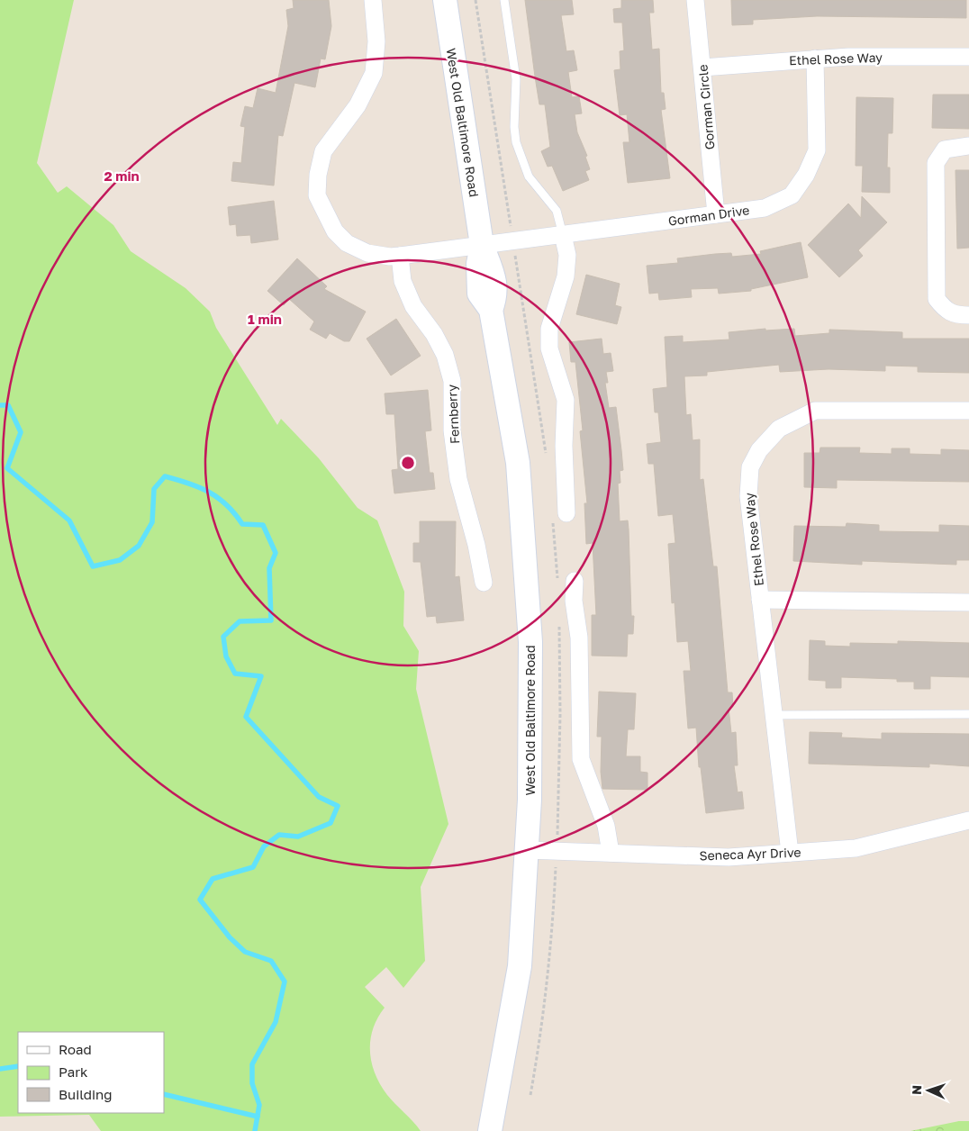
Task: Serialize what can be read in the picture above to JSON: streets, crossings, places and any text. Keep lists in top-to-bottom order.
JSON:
{
  "streets": {
    "street": [
      "Ethel Rose Way",
      "Gorman Circle",
      "West Old Baltimore Road",
      "Gorman Drive",
      "Fernberry",
      "Seneca Ayr Drive"
    ]
  },
  "crossings": [
    ["Ethel Rose Way", "Gorman Circle"],
    ["Ethel Rose Way", "Gorman Drive"],
    ["Ethel Rose Way", "Seneca Ayr Drive"],
    ["Gorman Circle", "Gorman Drive"],
    ["West Old Baltimore Road", "Gorman Drive"],
    ["West Old Baltimore Road", "Seneca Ayr Drive"],
    ["Gorman Drive", "Fernberry"]
  ],
  "legend": ["Road", "Park", "Building"],
  "north": "left",
  "rings": ["2 min", "1 min"]
}
